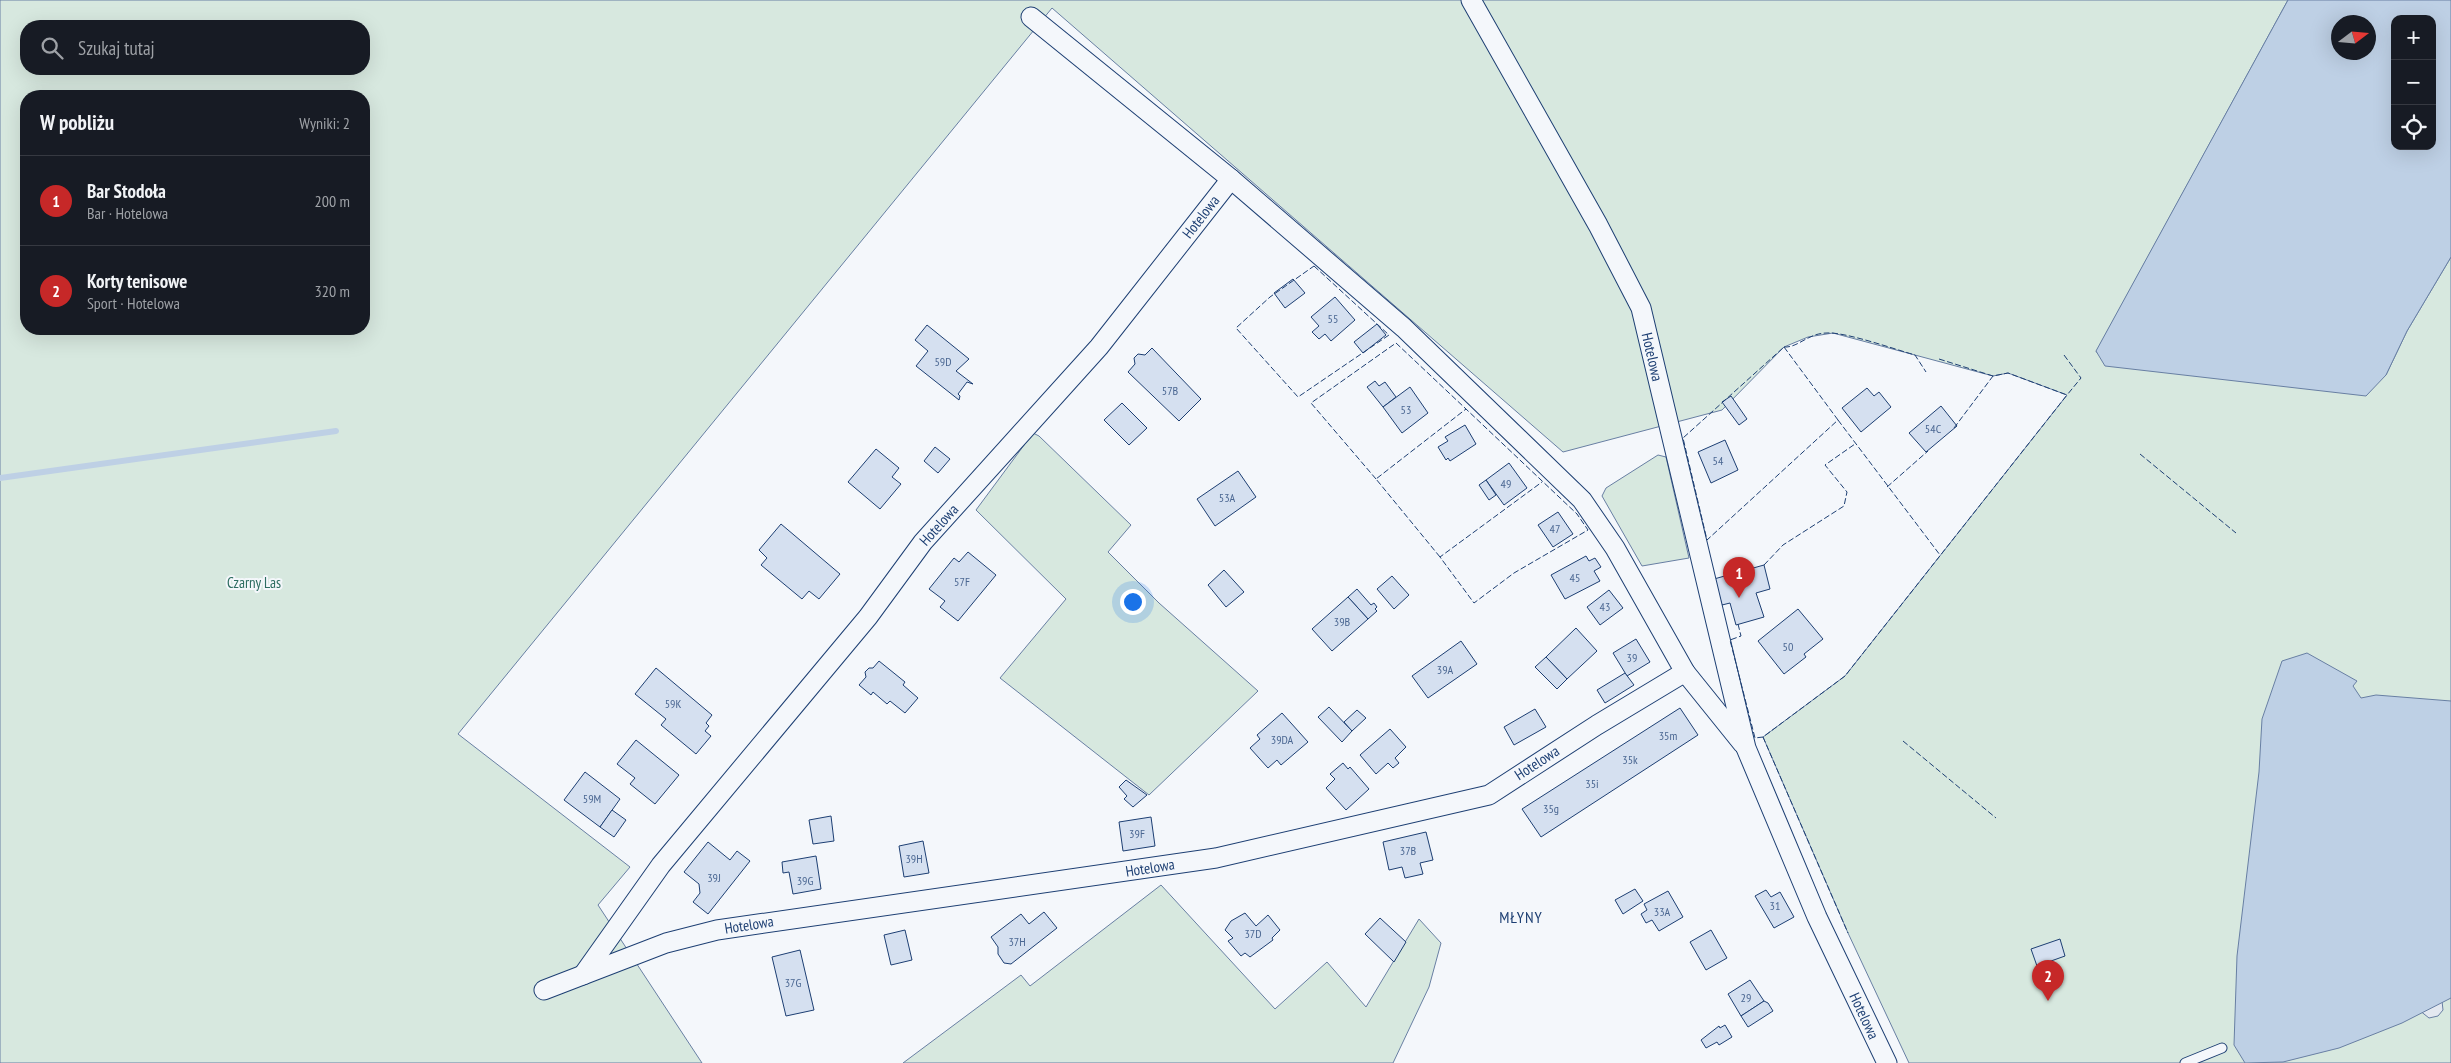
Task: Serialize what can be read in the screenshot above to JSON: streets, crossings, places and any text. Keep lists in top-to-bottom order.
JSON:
{
  "streets": {
    "street": ["Hotelowa"]
  },
  "districts": ["MŁYNY"],
  "parks": ["Czarny Las"],
  "house_numbers": [
    "55",
    "59D",
    "57B",
    "53",
    "54C",
    "54",
    "49",
    "53A",
    "47",
    "45",
    "57F",
    "43",
    "39B",
    "50",
    "39",
    "39A",
    "59K",
    "35m",
    "39DA",
    "35k",
    "35i",
    "59M",
    "35g",
    "39F",
    "37B",
    "39H",
    "39J",
    "39G",
    "31",
    "33A",
    "37D",
    "37H",
    "37G",
    "29"
  ],
  "north": "right",
  "page": {
    "map_buttons": ["+", "−"],
    "search": "Szukaj tutaj",
    "heading": ["W pobliżu", "Wyniki: 2"],
    "list": [
      {
        "mark": "1",
        "name": "Bar Stodoła",
        "note": "Bar · Hotelowa",
        "value": "200 m"
      },
      {
        "mark": "2",
        "name": "Korty tenisowe",
        "note": "Sport · Hotelowa",
        "value": "320 m"
      }
    ],
    "pins": ["1", "2"]
  }
}
